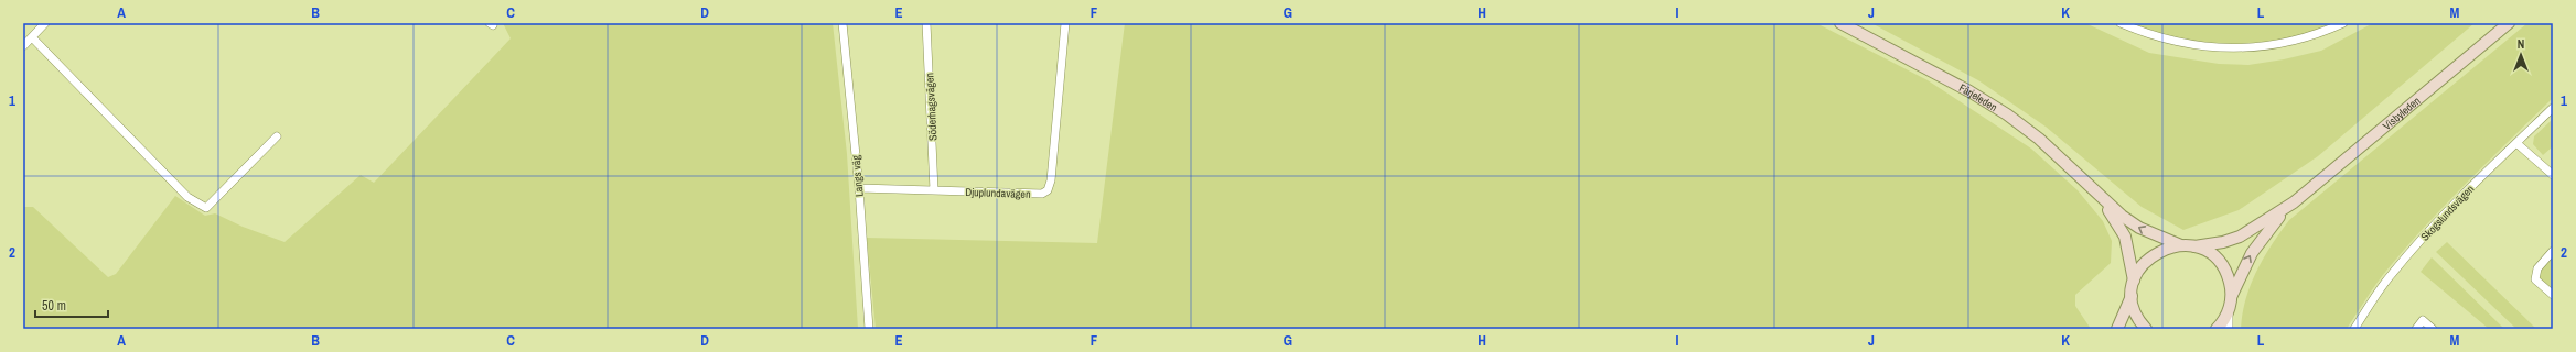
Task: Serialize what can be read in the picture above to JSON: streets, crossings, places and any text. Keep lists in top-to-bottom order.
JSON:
{
  "streets": {
    "main road": ["Färjeleden", "Visbyleden"],
    "street": [
      "Söderhagsvägen",
      "Langs väg",
      "Djuplundavägen",
      "Skogslundsvägen"
    ]
  },
  "crossings": [
    ["Söderhagsvägen", "Djuplundavägen"],
    ["Langs väg", "Djuplundavägen"]
  ],
  "scale_bar": "50 m",
  "north": "top",
  "grid": {
    "columns": [
      "A",
      "B",
      "C",
      "D",
      "E",
      "F",
      "G",
      "H",
      "I",
      "J",
      "K",
      "L",
      "M"
    ],
    "rows": ["1", "2"]
  }
}
